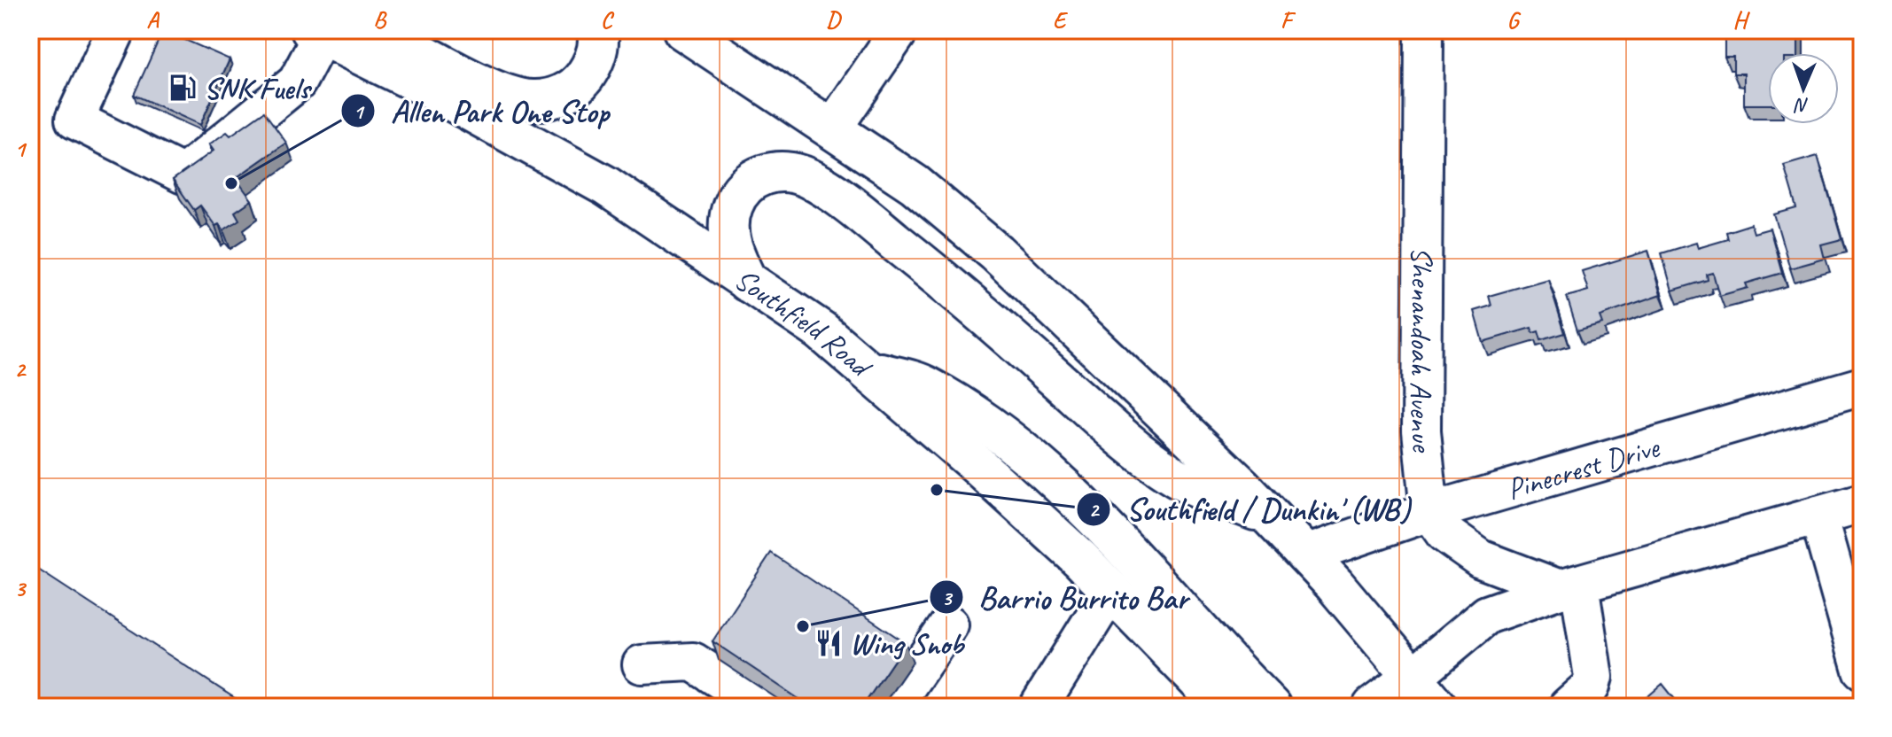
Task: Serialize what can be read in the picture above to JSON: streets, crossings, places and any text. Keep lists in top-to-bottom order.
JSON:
{
  "streets": {
    "highway": ["Southfield Road"],
    "street": ["Shenandoah Avenue", "Pinecrest Drive"]
  },
  "crossings": [
    ["Shenandoah Avenue", "Pinecrest Drive"]
  ],
  "places": {
    "fuel station": ["SNK Fuels"],
    "other": ["Allen Park One Stop", "Southfield / Dunkin' (WB)", "Barrio Burrito Bar"],
    "restaurant": ["Wing Snob"]
  },
  "north": "bottom",
  "grid": {
    "columns": [
      "A",
      "B",
      "C",
      "D",
      "E",
      "F",
      "G",
      "H"
    ],
    "rows": ["1", "2", "3"]
  }
}
